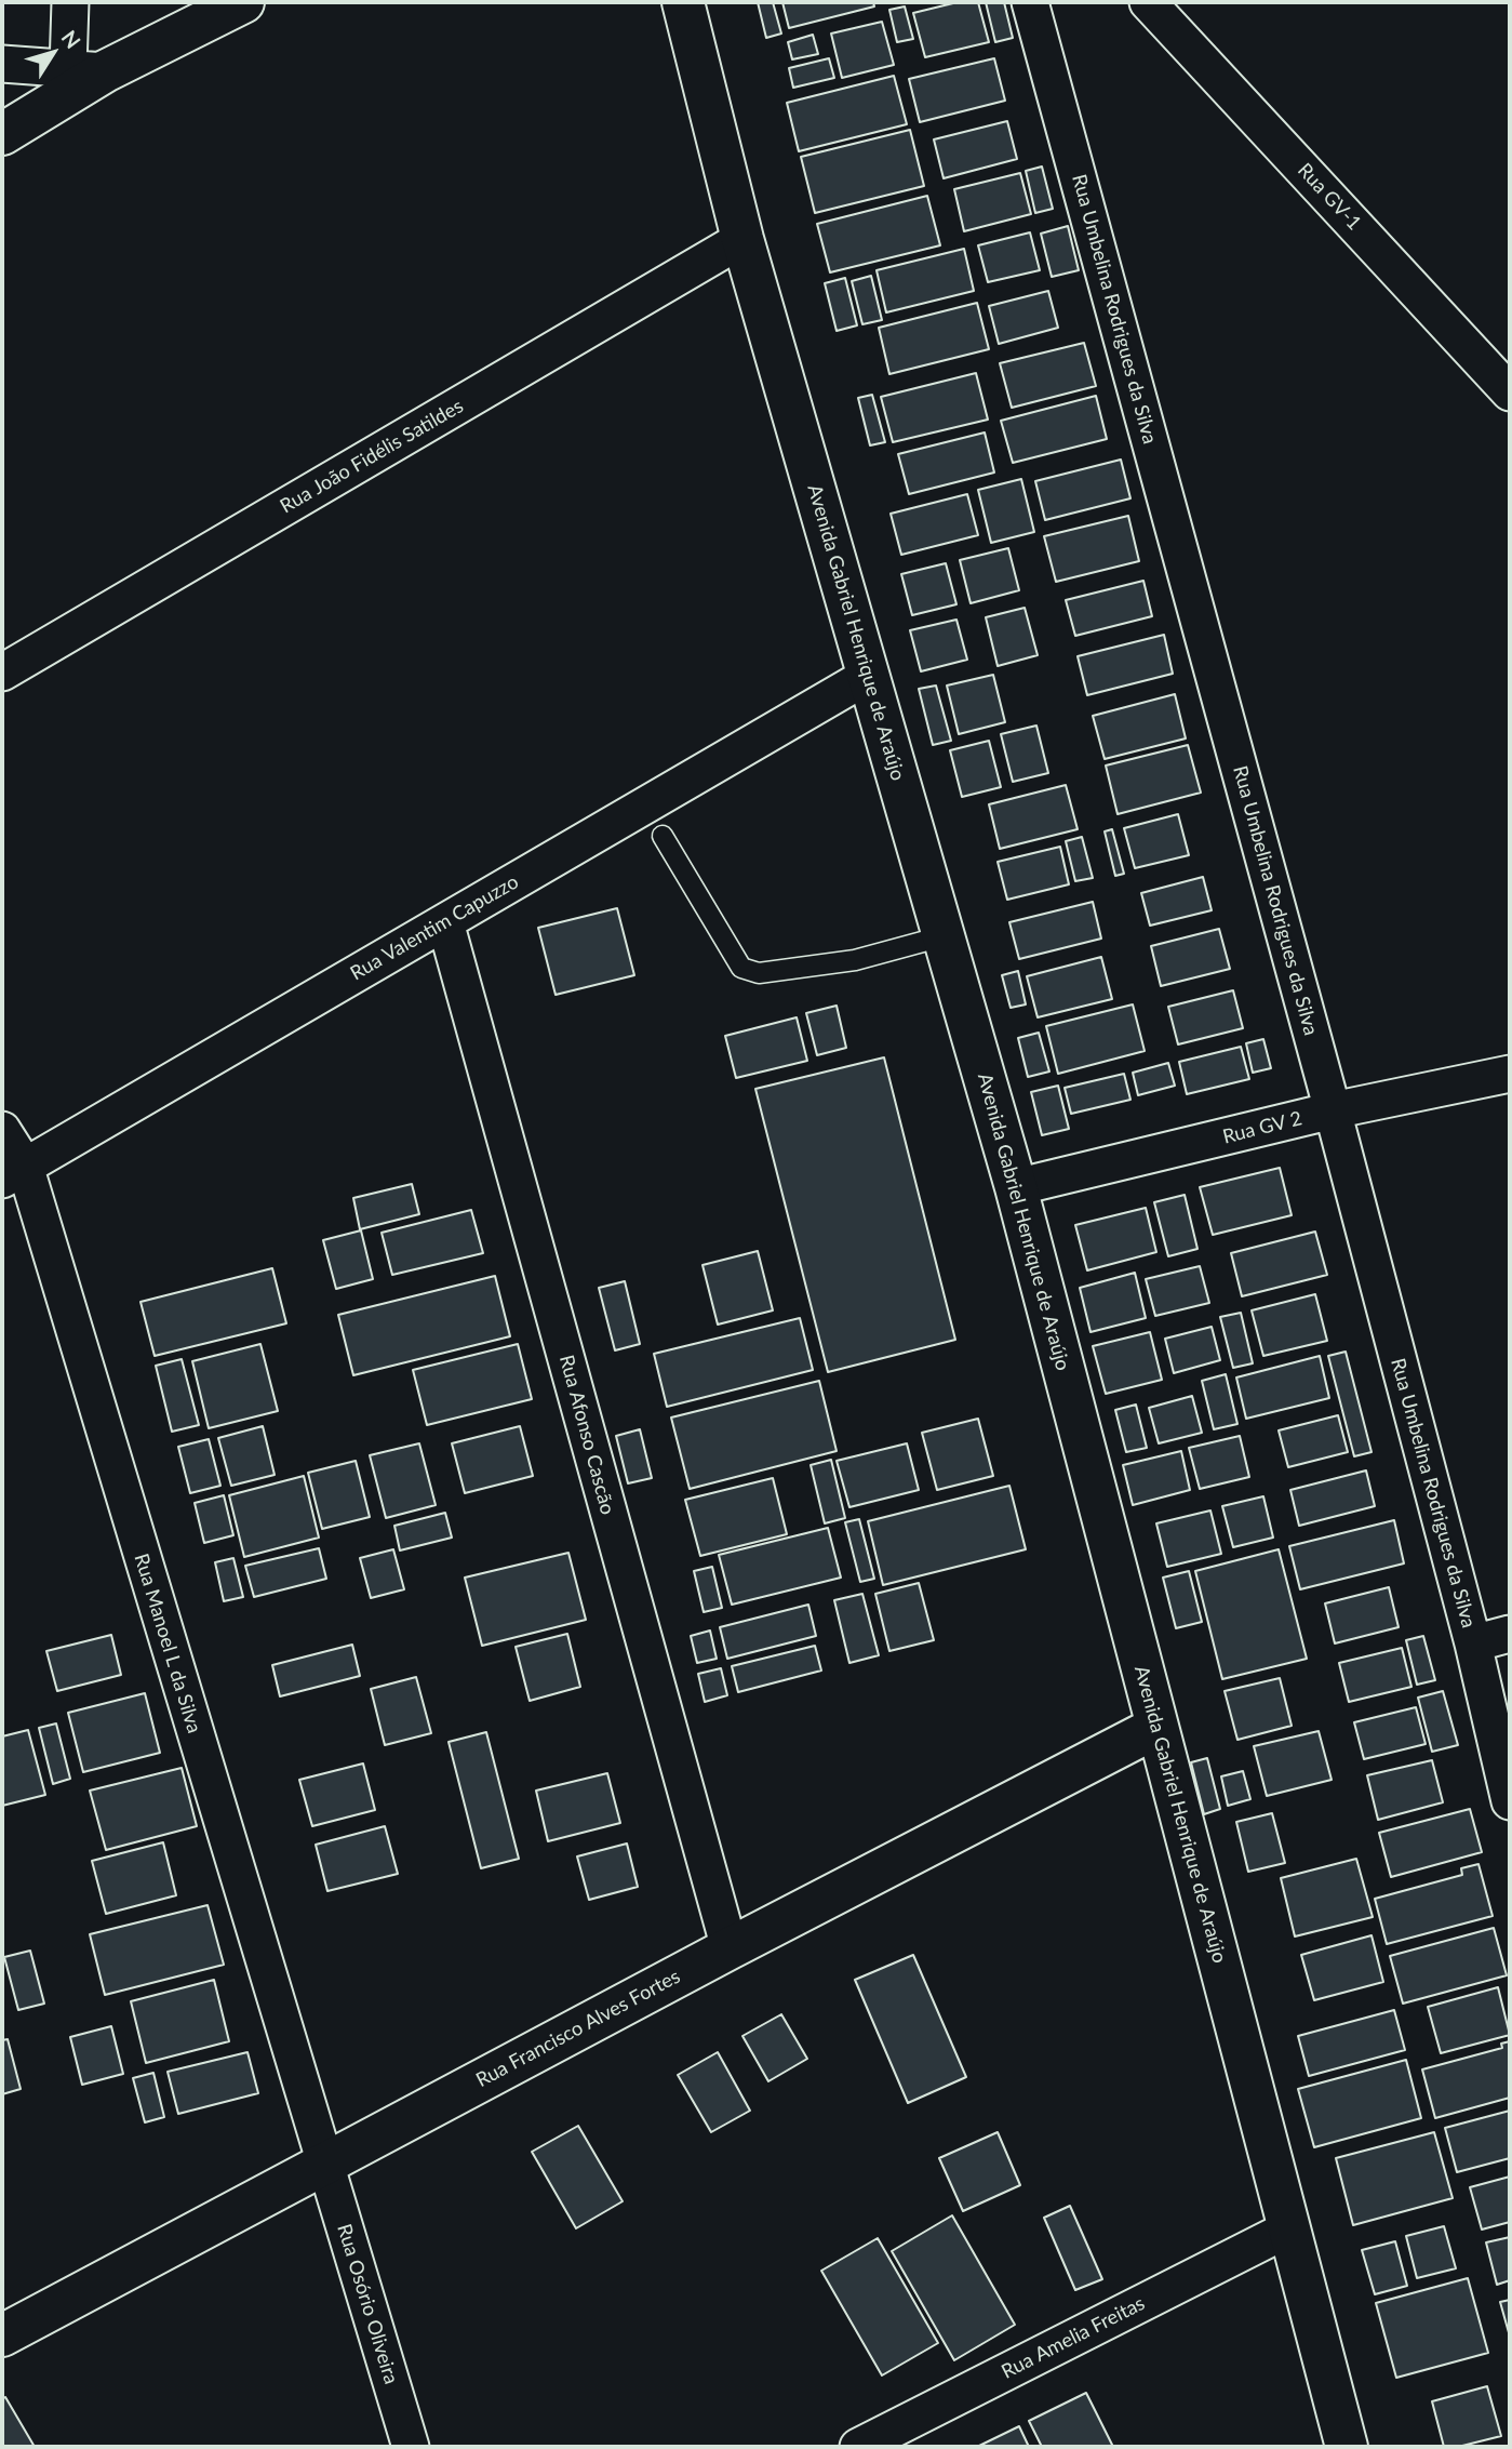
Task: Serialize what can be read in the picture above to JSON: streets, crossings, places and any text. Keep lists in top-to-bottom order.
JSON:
{
  "streets": {
    "street": [
      "Rua GV-1",
      "Rua Umbelina Rodrigues da Silva",
      "Rua João Fidélis Satildes",
      "Avenida Gabriel Henrique de Araújo",
      "Rua Valentim Capuzzo",
      "Rua GV 2",
      "Rua Afonso Cascão",
      "Rua Manoel L da Silva",
      "Rua Francisco Alves Fortes",
      "Rua Osório Oliveira",
      "Rua Amelia Freitas"
    ]
  },
  "crossings": [
    ["Rua Umbelina Rodrigues da Silva", "Rua GV 2"],
    ["Rua João Fidélis Satildes", "Avenida Gabriel Henrique de Araújo"],
    ["Avenida Gabriel Henrique de Araújo", "Rua Valentim Capuzzo"],
    ["Avenida Gabriel Henrique de Araújo", "Rua GV 2"],
    ["Avenida Gabriel Henrique de Araújo", "Rua Francisco Alves Fortes"],
    ["Avenida Gabriel Henrique de Araújo", "Rua Amelia Freitas"],
    ["Rua Valentim Capuzzo", "Rua Afonso Cascão"],
    ["Rua Valentim Capuzzo", "Rua Manoel L da Silva"],
    ["Rua Afonso Cascão", "Rua Francisco Alves Fortes"],
    ["Rua Manoel L da Silva", "Rua Francisco Alves Fortes"],
    ["Rua Manoel L da Silva", "Rua Osório Oliveira"],
    ["Rua Francisco Alves Fortes", "Rua Osório Oliveira"]
  ],
  "north": "top right"
}
